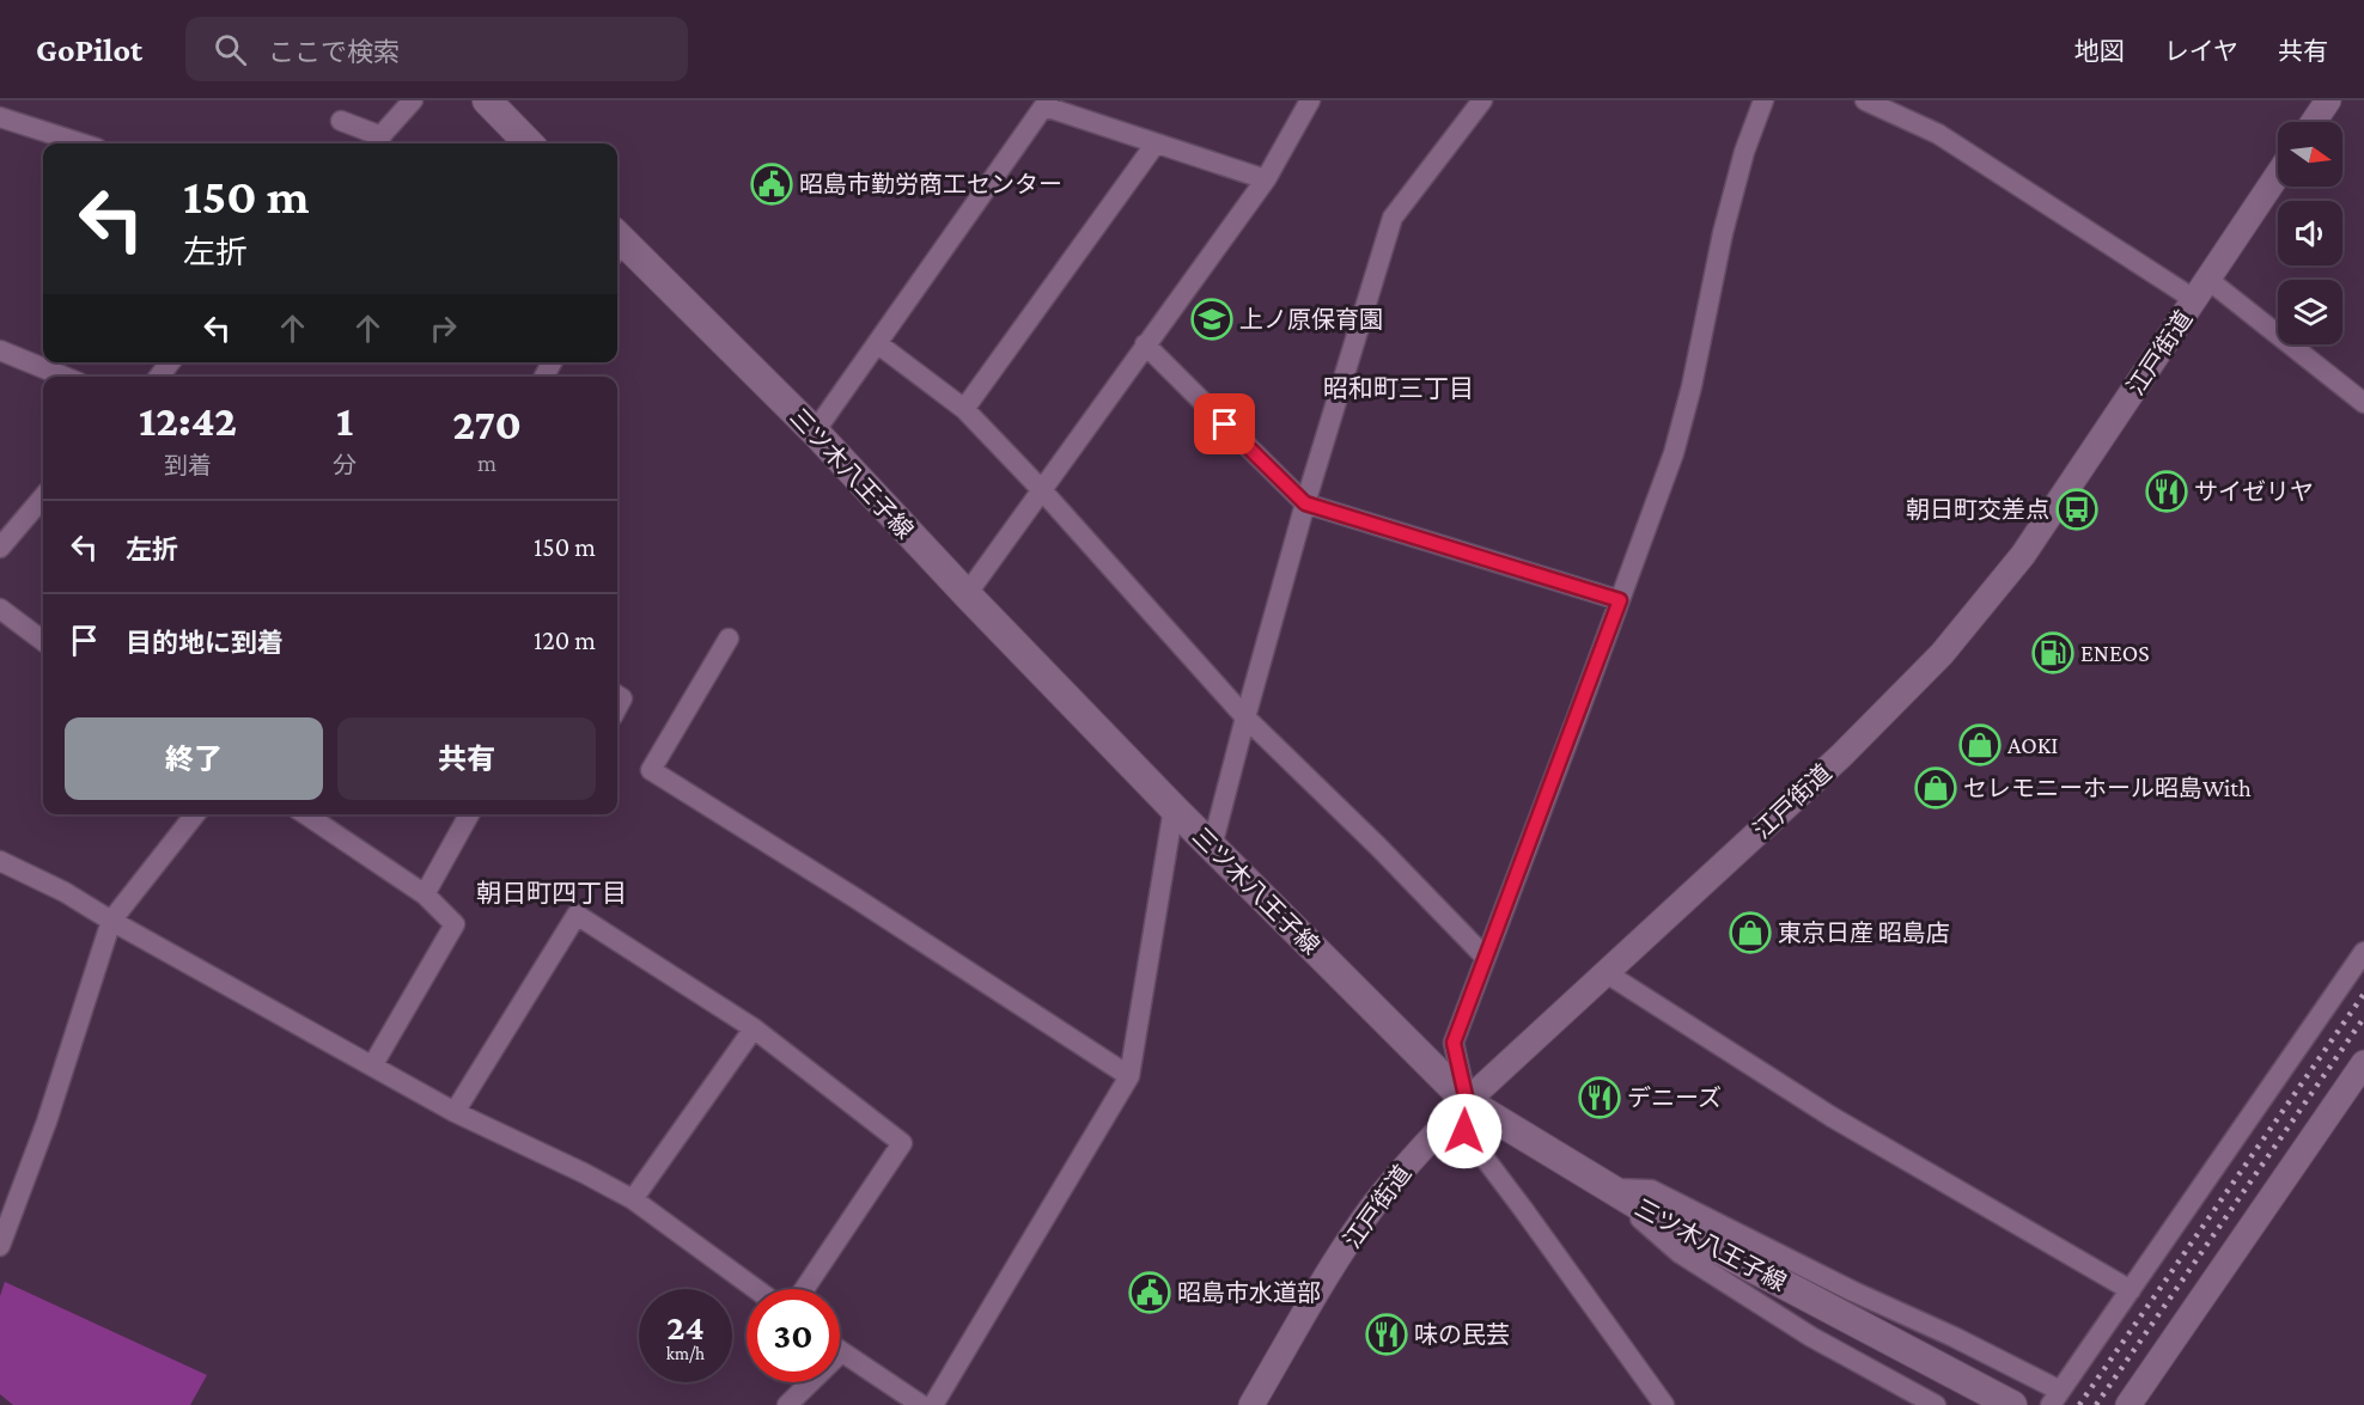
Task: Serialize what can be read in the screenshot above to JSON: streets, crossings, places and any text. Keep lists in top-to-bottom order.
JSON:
{
  "streets": {
    "main road": ["三ツ木八王子線"],
    "street": ["江戸街道"]
  },
  "crossings": [
    ["江戸街道", "三ツ木八王子線"]
  ],
  "districts": ["昭和町三丁目", "朝日町四丁目"],
  "places": {
    "public building": ["昭島市勤労商工センター", "昭島市水道部"],
    "school or university": ["上ノ原保育園"],
    "restaurant": ["サイゼリヤ", "デニーズ", "味の民芸"],
    "bus stop": ["朝日町交差点"],
    "fuel station": ["ENEOS"],
    "shop": ["AOKI", "セレモニーホール昭島With", "東京日産 昭島店"]
  },
  "north": "right",
  "page": {
    "header": "GoPilot",
    "search": "ここで検索",
    "nav": ["地図", "レイヤ", "共有"],
    "turn": ["150 m", "左折"],
    "eta": [
      "12:42",
      "到着",
      "1",
      "分",
      "270",
      "m"
    ],
    "list": [
      {
        "name": "左折",
        "value": "150 m"
      },
      {
        "name": "目的地に到着",
        "value": "120 m"
      }
    ],
    "buttons": ["終了", "共有"],
    "speed": "24 km/h",
    "limit": "30"
  }
}
